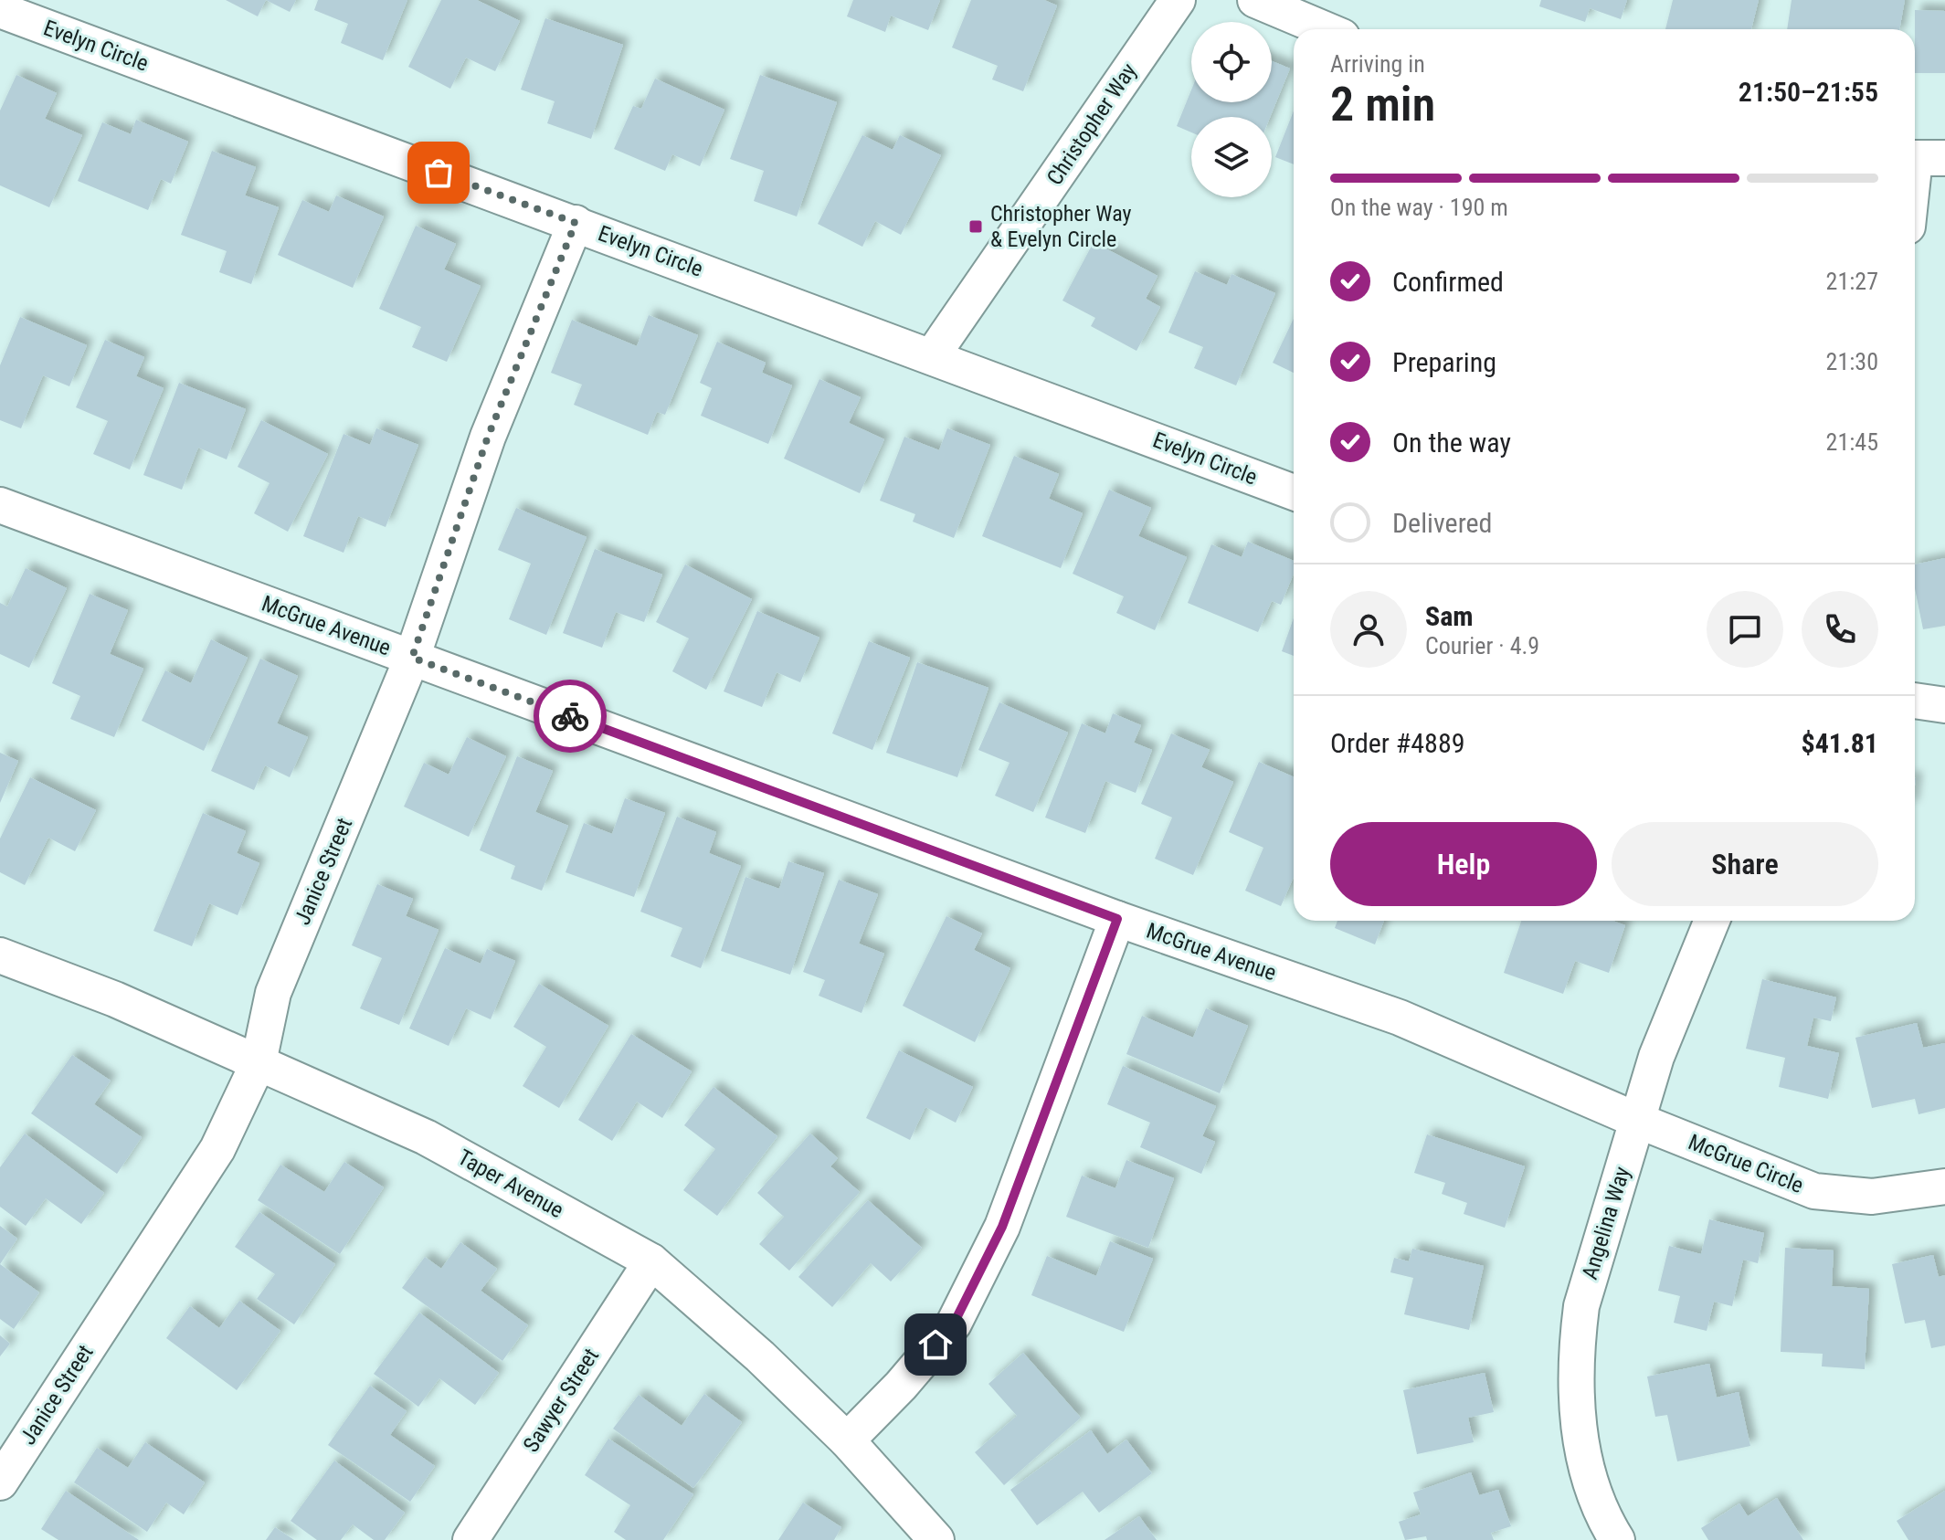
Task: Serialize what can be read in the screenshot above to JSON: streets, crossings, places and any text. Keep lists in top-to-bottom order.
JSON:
{
  "streets": {
    "street": [
      "Evelyn Circle",
      "Christopher Way",
      "McGrue Avenue",
      "Janice Street",
      "McGrue Circle",
      "Taper Avenue",
      "Angelina Way",
      "Sawyer Street"
    ]
  },
  "crossings": [
    ["Evelyn Circle", "Christopher Way"],
    ["Evelyn Circle", "Janice Street"],
    ["McGrue Avenue", "Janice Street"],
    ["McGrue Avenue", "McGrue Circle"],
    ["McGrue Avenue", "Angelina Way"],
    ["Janice Street", "Taper Avenue"],
    ["McGrue Circle", "Angelina Way"],
    ["Taper Avenue", "Sawyer Street"]
  ],
  "places": {
    "transit": ["Christopher Way & Evelyn Circle"]
  },
  "page": {
    "heading": ["2 min", "Arriving in", "21:50–21:55"],
    "panel": [
      "Sam",
      "Courier · 4.9",
      "Order #4889",
      "$41.81"
    ],
    "bar": "On the way · 190 m",
    "list": [
      ["Confirmed", "21:27"],
      ["Preparing", "21:30"],
      ["On the way", "21:45"],
      "Delivered"
    ],
    "buttons": ["Help", "Share"]
  }
}
